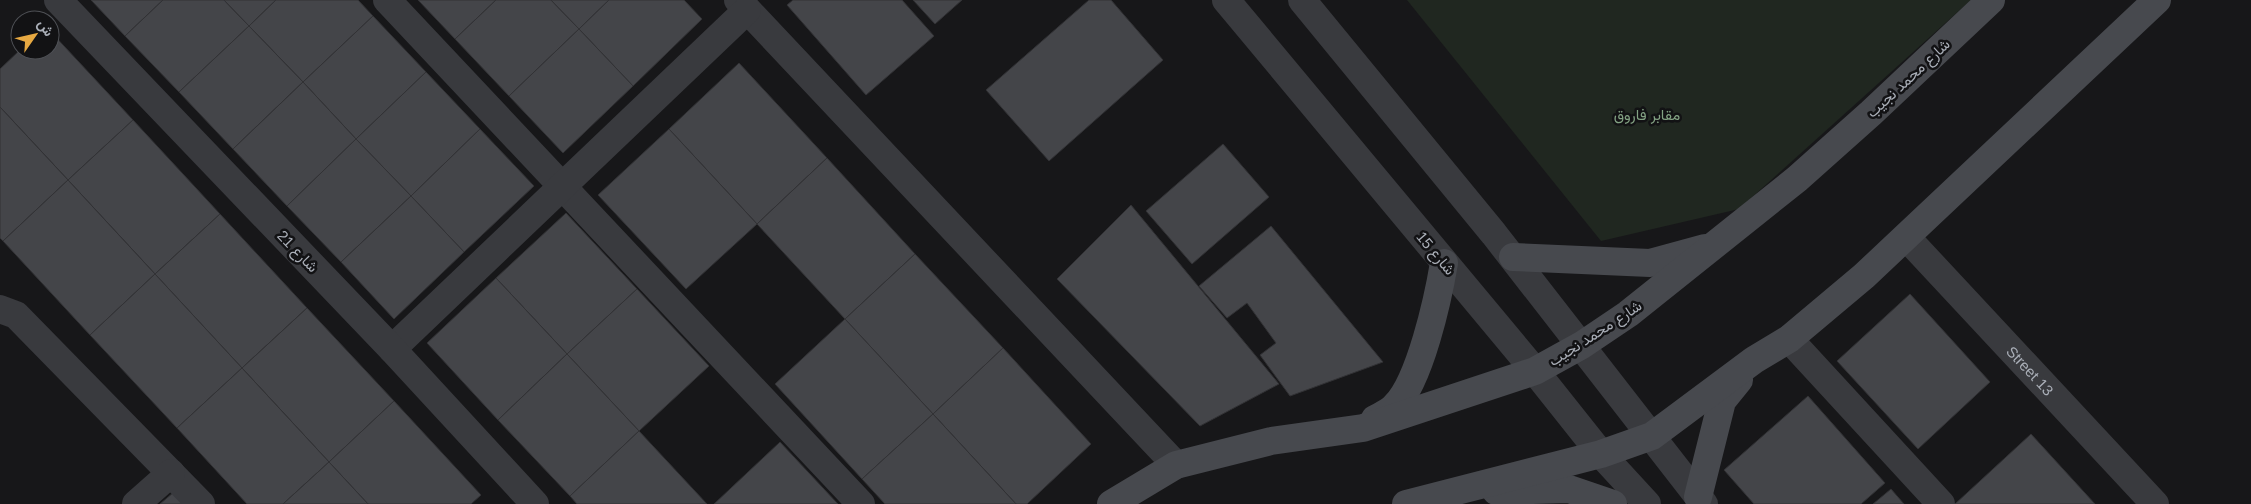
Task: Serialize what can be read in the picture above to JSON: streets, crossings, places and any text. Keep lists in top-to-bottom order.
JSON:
{
  "streets": {
    "main road": ["شارع محمد نجيب"],
    "street": ["شارع 21", "شارع 15", "Street 13"]
  },
  "crossings": [
    ["شارع محمد نجيب", "شارع 15"]
  ],
  "parks": ["مقابر فاروق"],
  "north": "top right"
}
